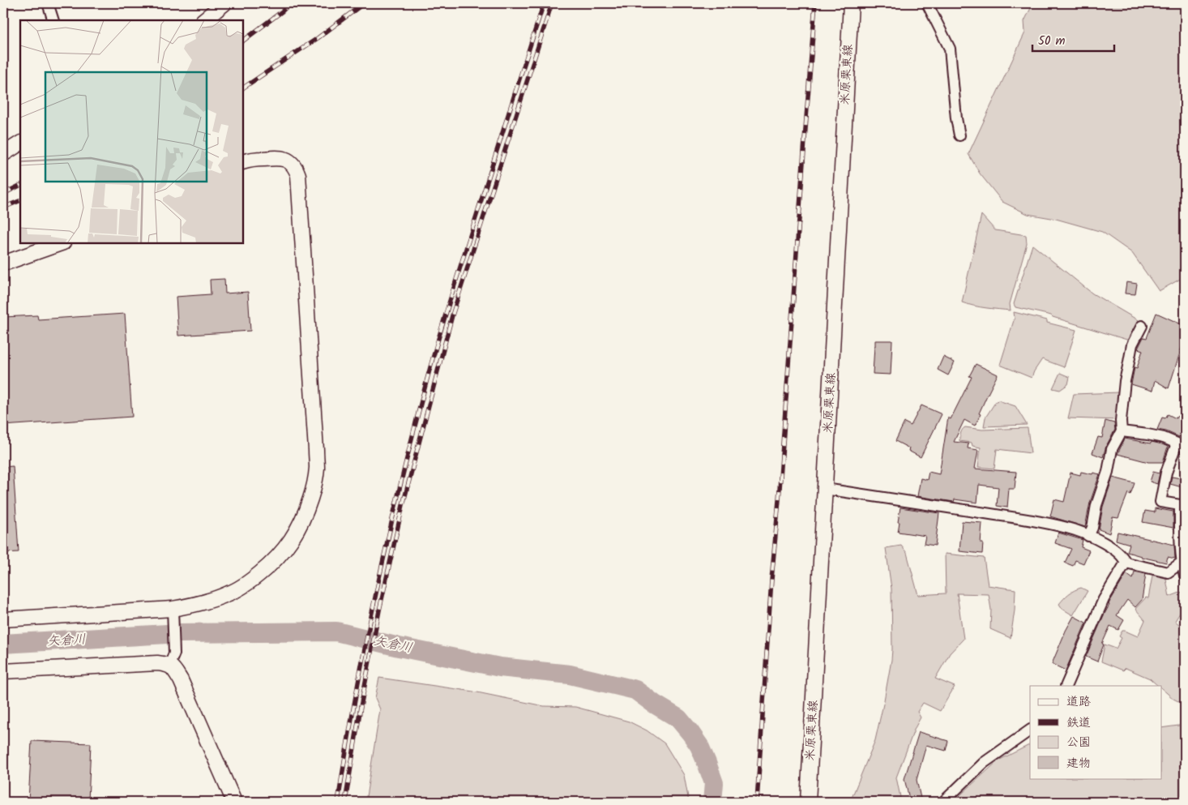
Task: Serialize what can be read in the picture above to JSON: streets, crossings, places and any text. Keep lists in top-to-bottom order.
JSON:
{
  "streets": {
    "street": ["米原栗東線"]
  },
  "water": ["矢倉川"],
  "legend": [
    "道路",
    "鉄道",
    "公園",
    "建物"
  ],
  "scale_bar": "50 m"
}
